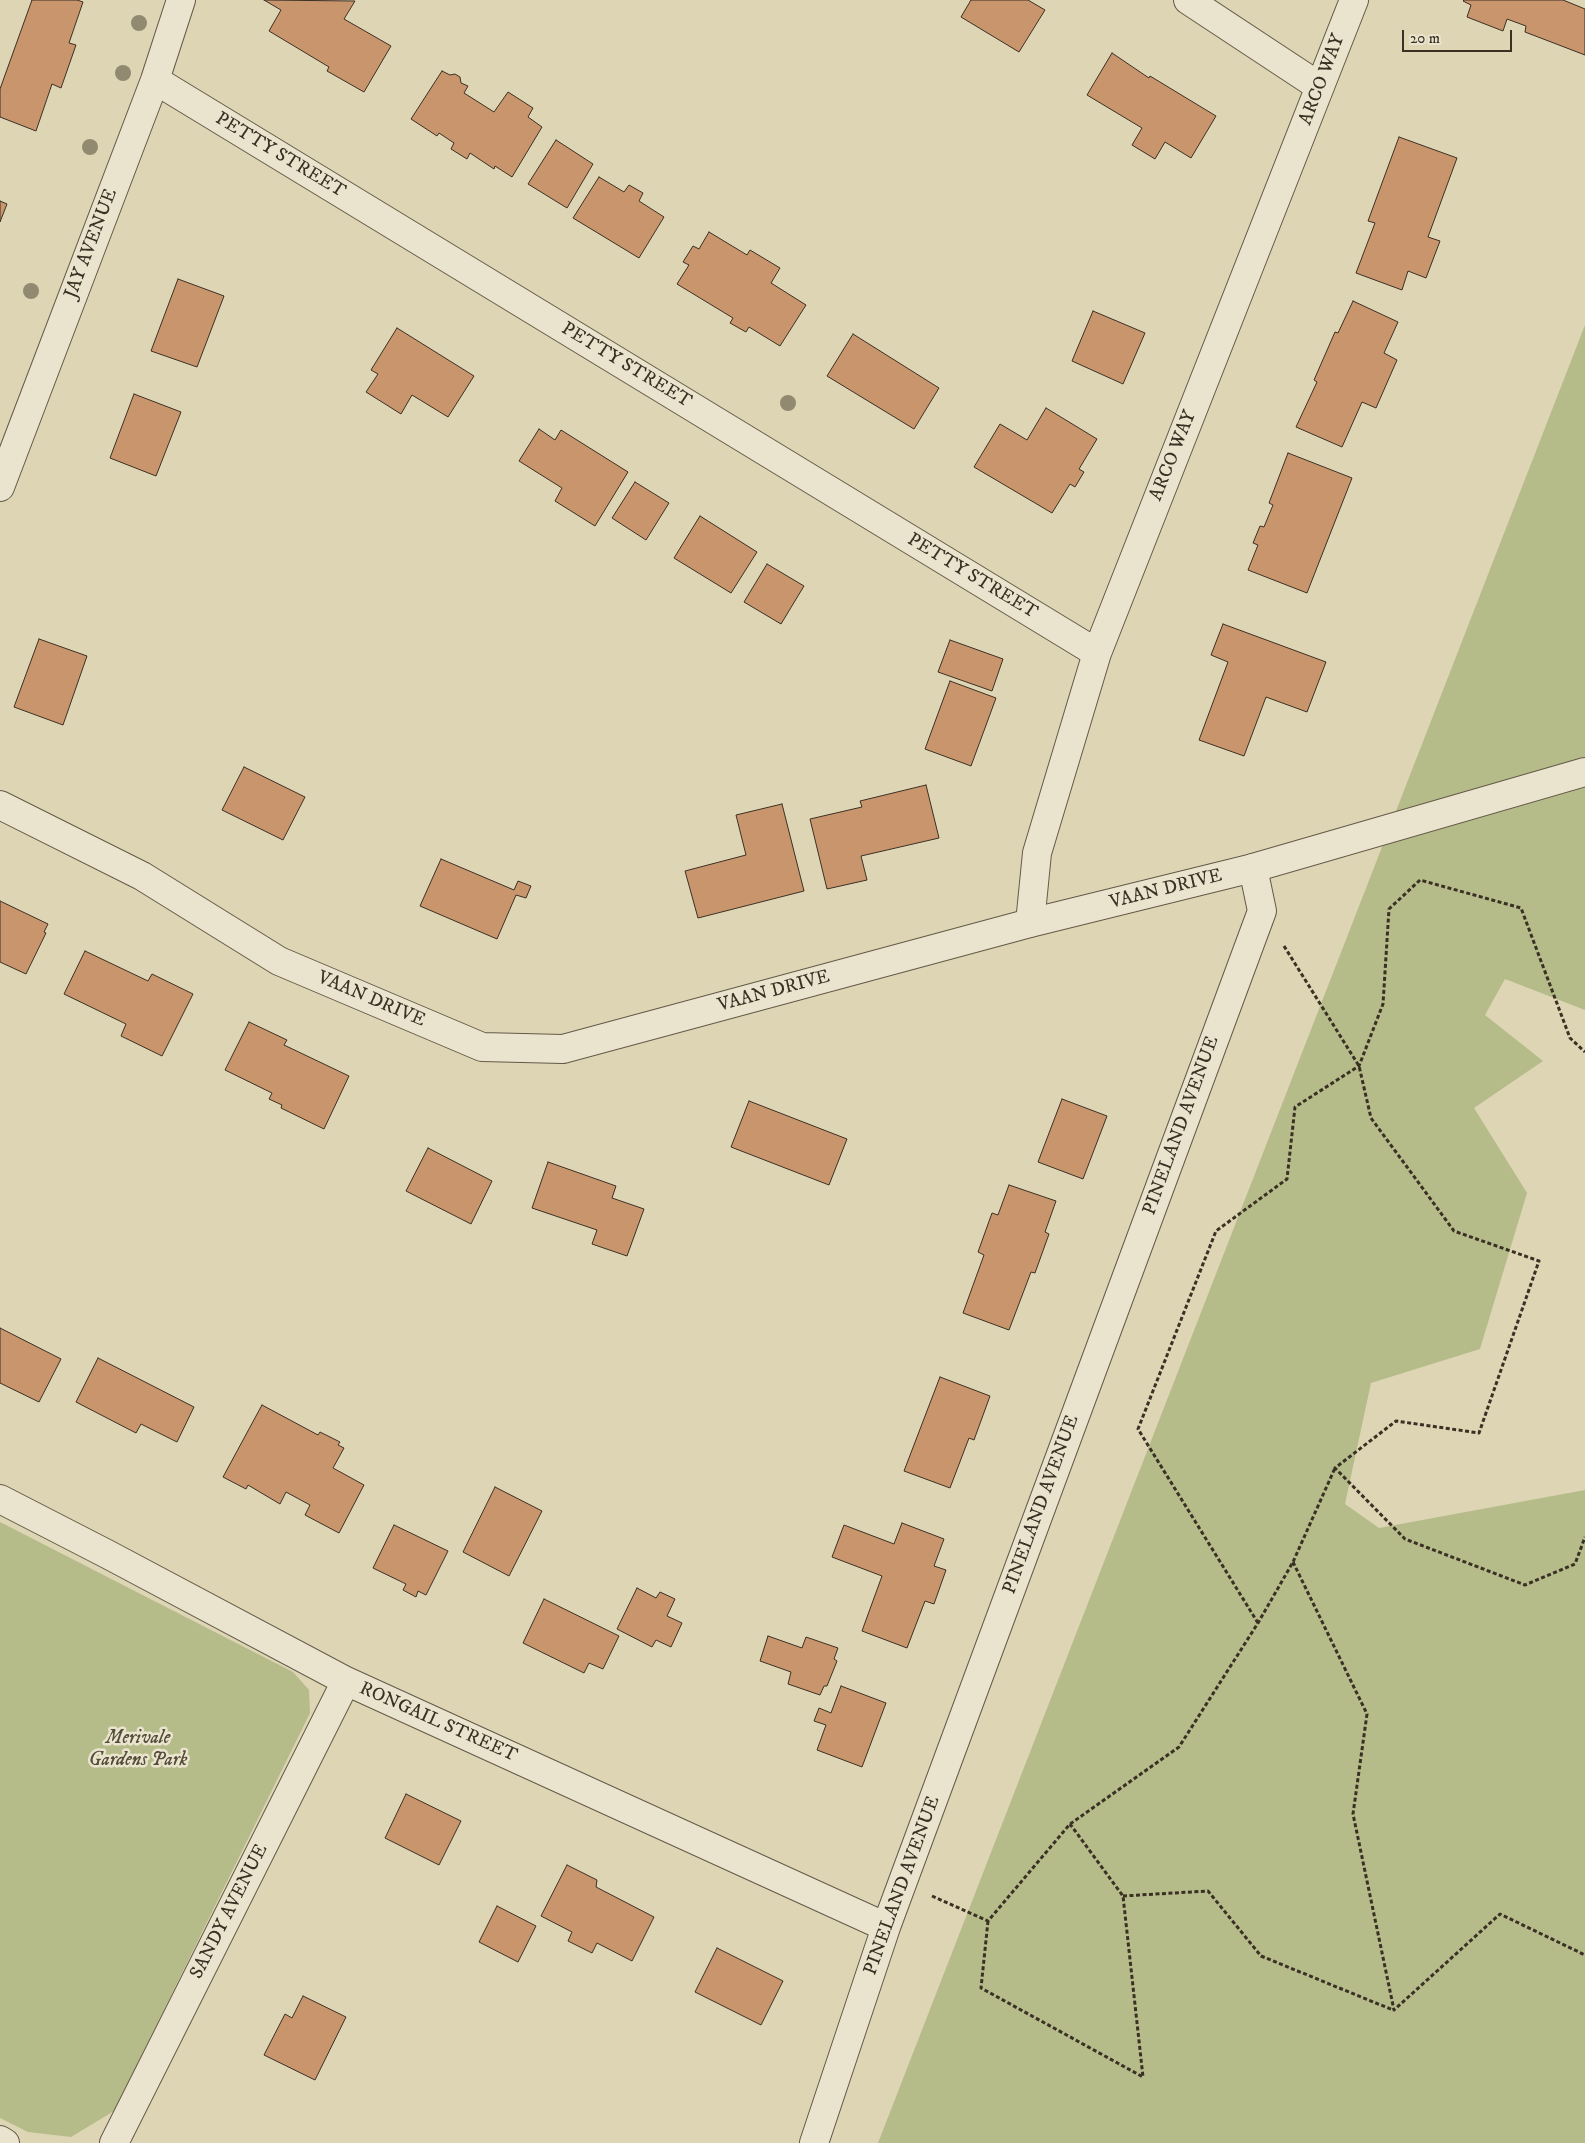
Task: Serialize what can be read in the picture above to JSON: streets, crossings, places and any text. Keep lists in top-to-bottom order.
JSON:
{
  "streets": {
    "street": [
      "ARCO WAY",
      "PETTY STREET",
      "JAY AVENUE",
      "VAAN DRIVE",
      "PINELAND AVENUE",
      "RONGAIL STREET",
      "SANDY AVENUE"
    ]
  },
  "crossings": [
    ["ARCO WAY", "PETTY STREET"],
    ["ARCO WAY", "VAAN DRIVE"],
    ["PETTY STREET", "JAY AVENUE"],
    ["PINELAND AVENUE", "RONGAIL STREET"],
    ["RONGAIL STREET", "SANDY AVENUE"]
  ],
  "parks": ["Merivale Gardens Park"],
  "scale_bar": "20 m"
}
